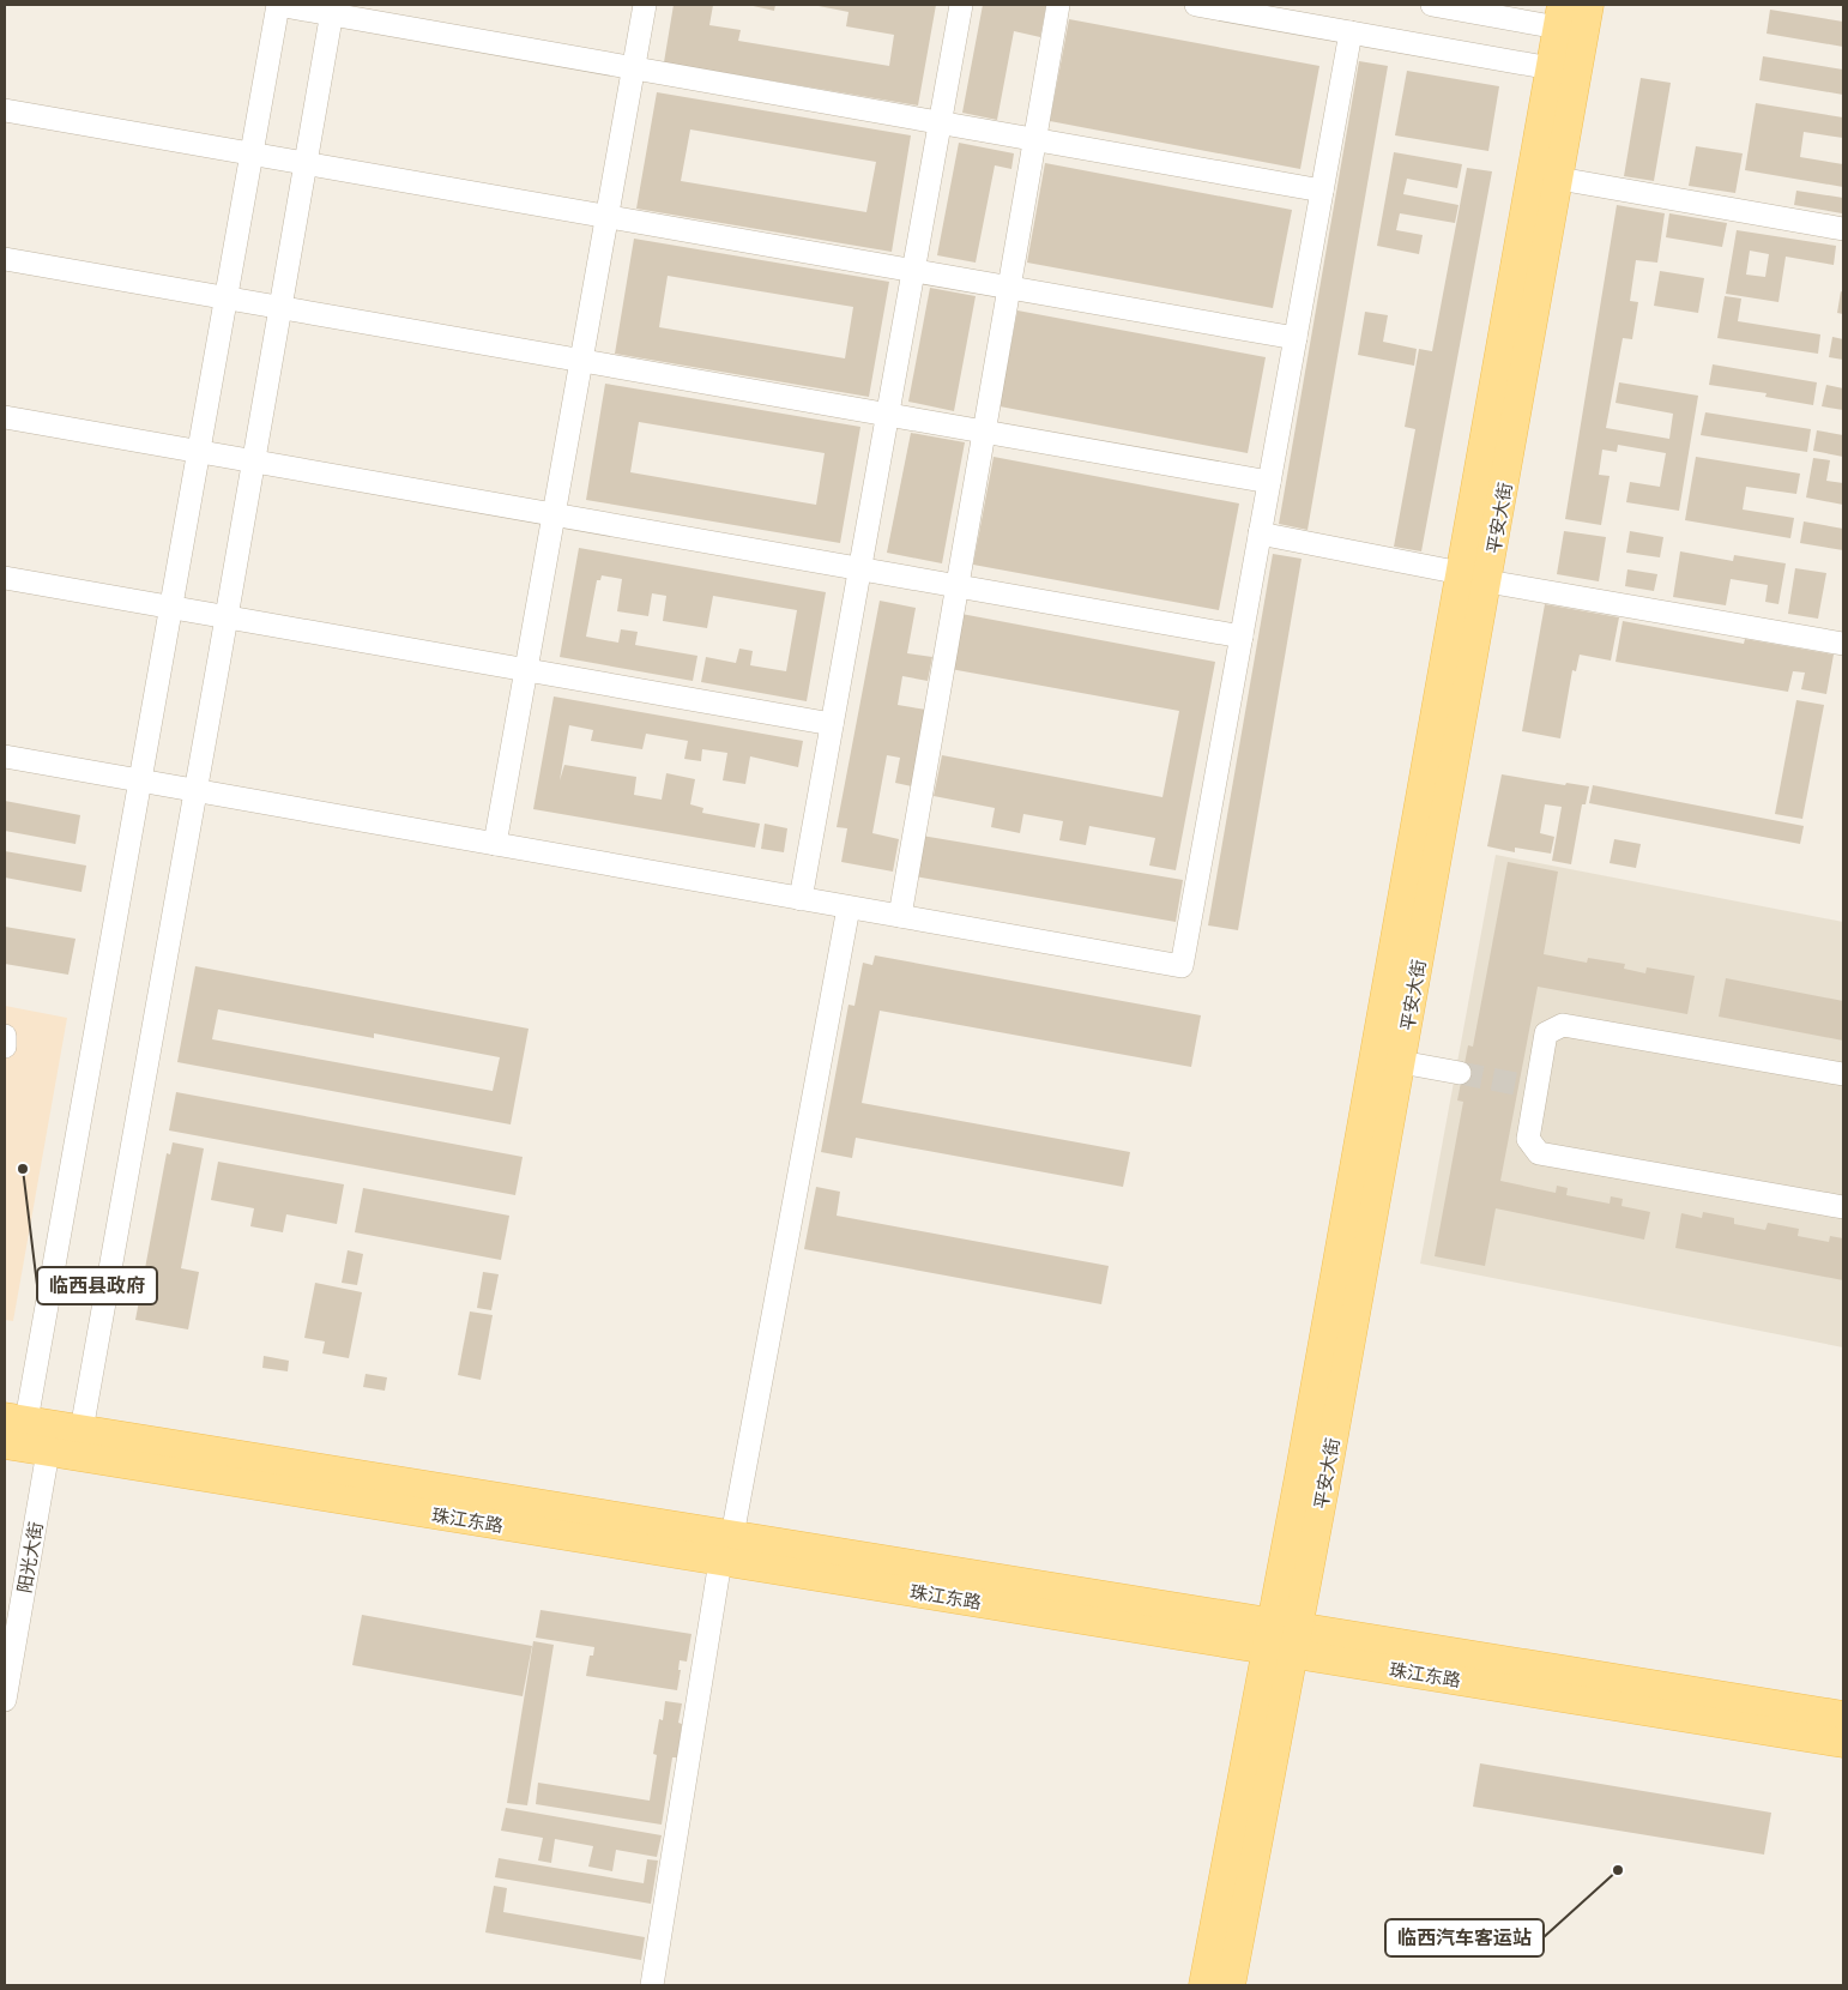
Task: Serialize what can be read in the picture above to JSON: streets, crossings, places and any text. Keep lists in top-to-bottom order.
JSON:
{
  "streets": {
    "main road": ["平安大街", "珠江东路"],
    "street": ["阳光大街"]
  },
  "crossings": [
    ["平安大街", "珠江东路"],
    ["珠江东路", "阳光大街"]
  ],
  "places": ["临西县政府", "临西汽车客运站"]
}
